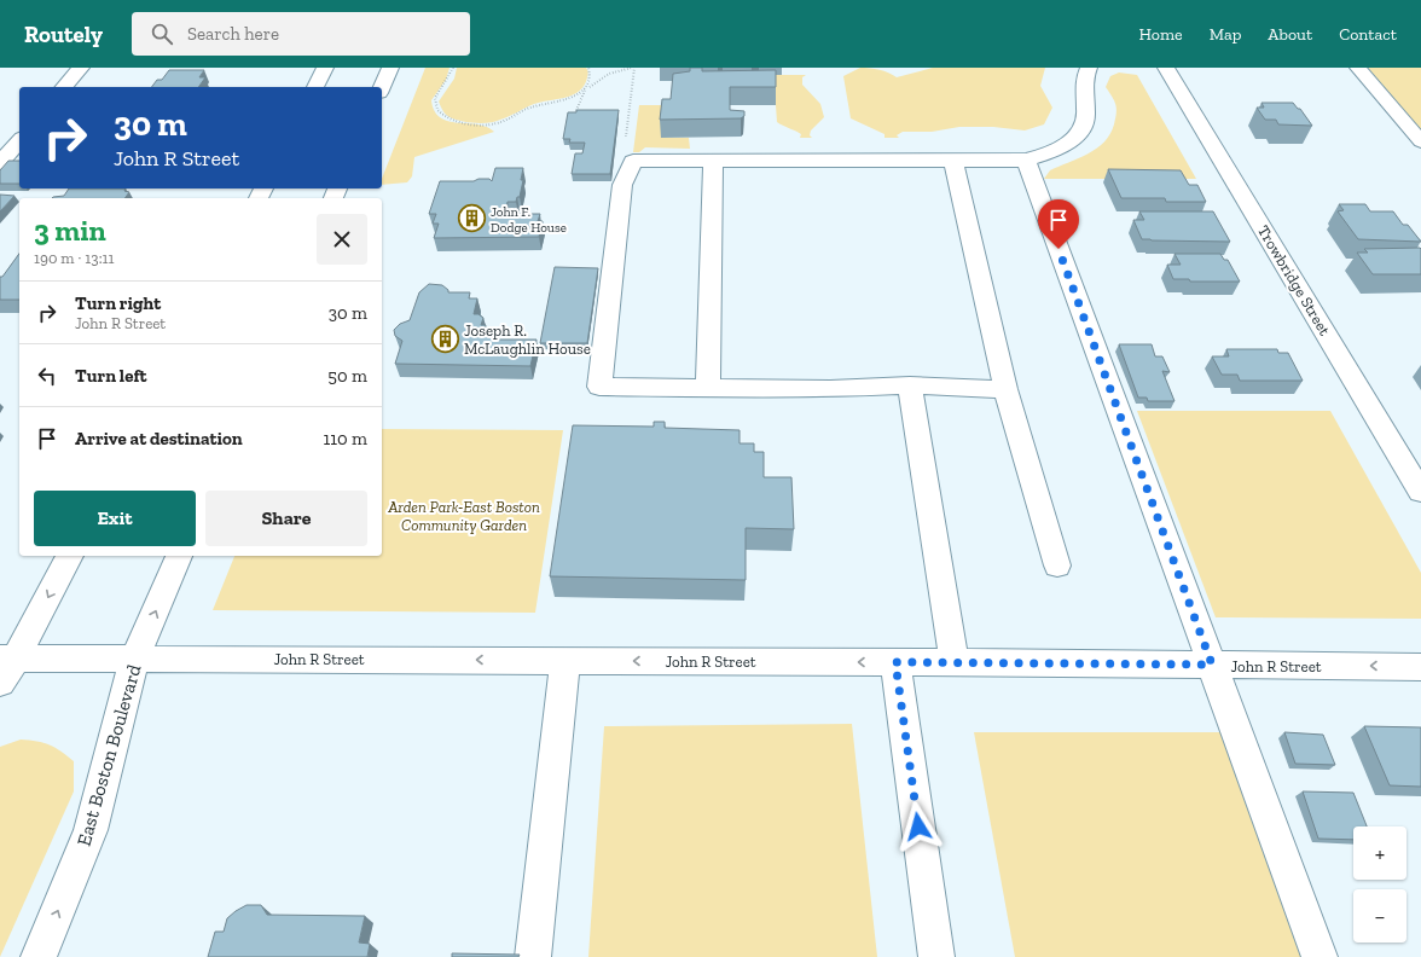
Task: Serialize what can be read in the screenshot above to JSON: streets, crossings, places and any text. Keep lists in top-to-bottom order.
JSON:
{
  "streets": {
    "street": ["Trowbridge Street", "John R Street", "East Boston Boulevard"]
  },
  "crossings": [
    ["John R Street", "East Boston Boulevard"]
  ],
  "one_way": ["John R Street", "East Boston Boulevard"],
  "parks": ["Arden Park-East Boston Community Garden"],
  "places": {
    "building": ["John F. Dodge House", "Joseph R. McLaughlin House"]
  },
  "page": {
    "header": "Routely",
    "search": "Search here",
    "nav": [
      "Home",
      "Map",
      "About",
      "Contact"
    ],
    "turn": ["30 m", "John R Street"],
    "heading": ["3 min", "190 m · 13:11"],
    "list": [
      {
        "name": "Turn right",
        "note": "John R Street",
        "value": "30 m"
      },
      {
        "name": "Turn left",
        "value": "50 m"
      },
      {
        "name": "Arrive at destination",
        "value": "110 m"
      }
    ],
    "buttons": ["Exit", "Share"],
    "map_buttons": ["+", "−"]
  }
}
